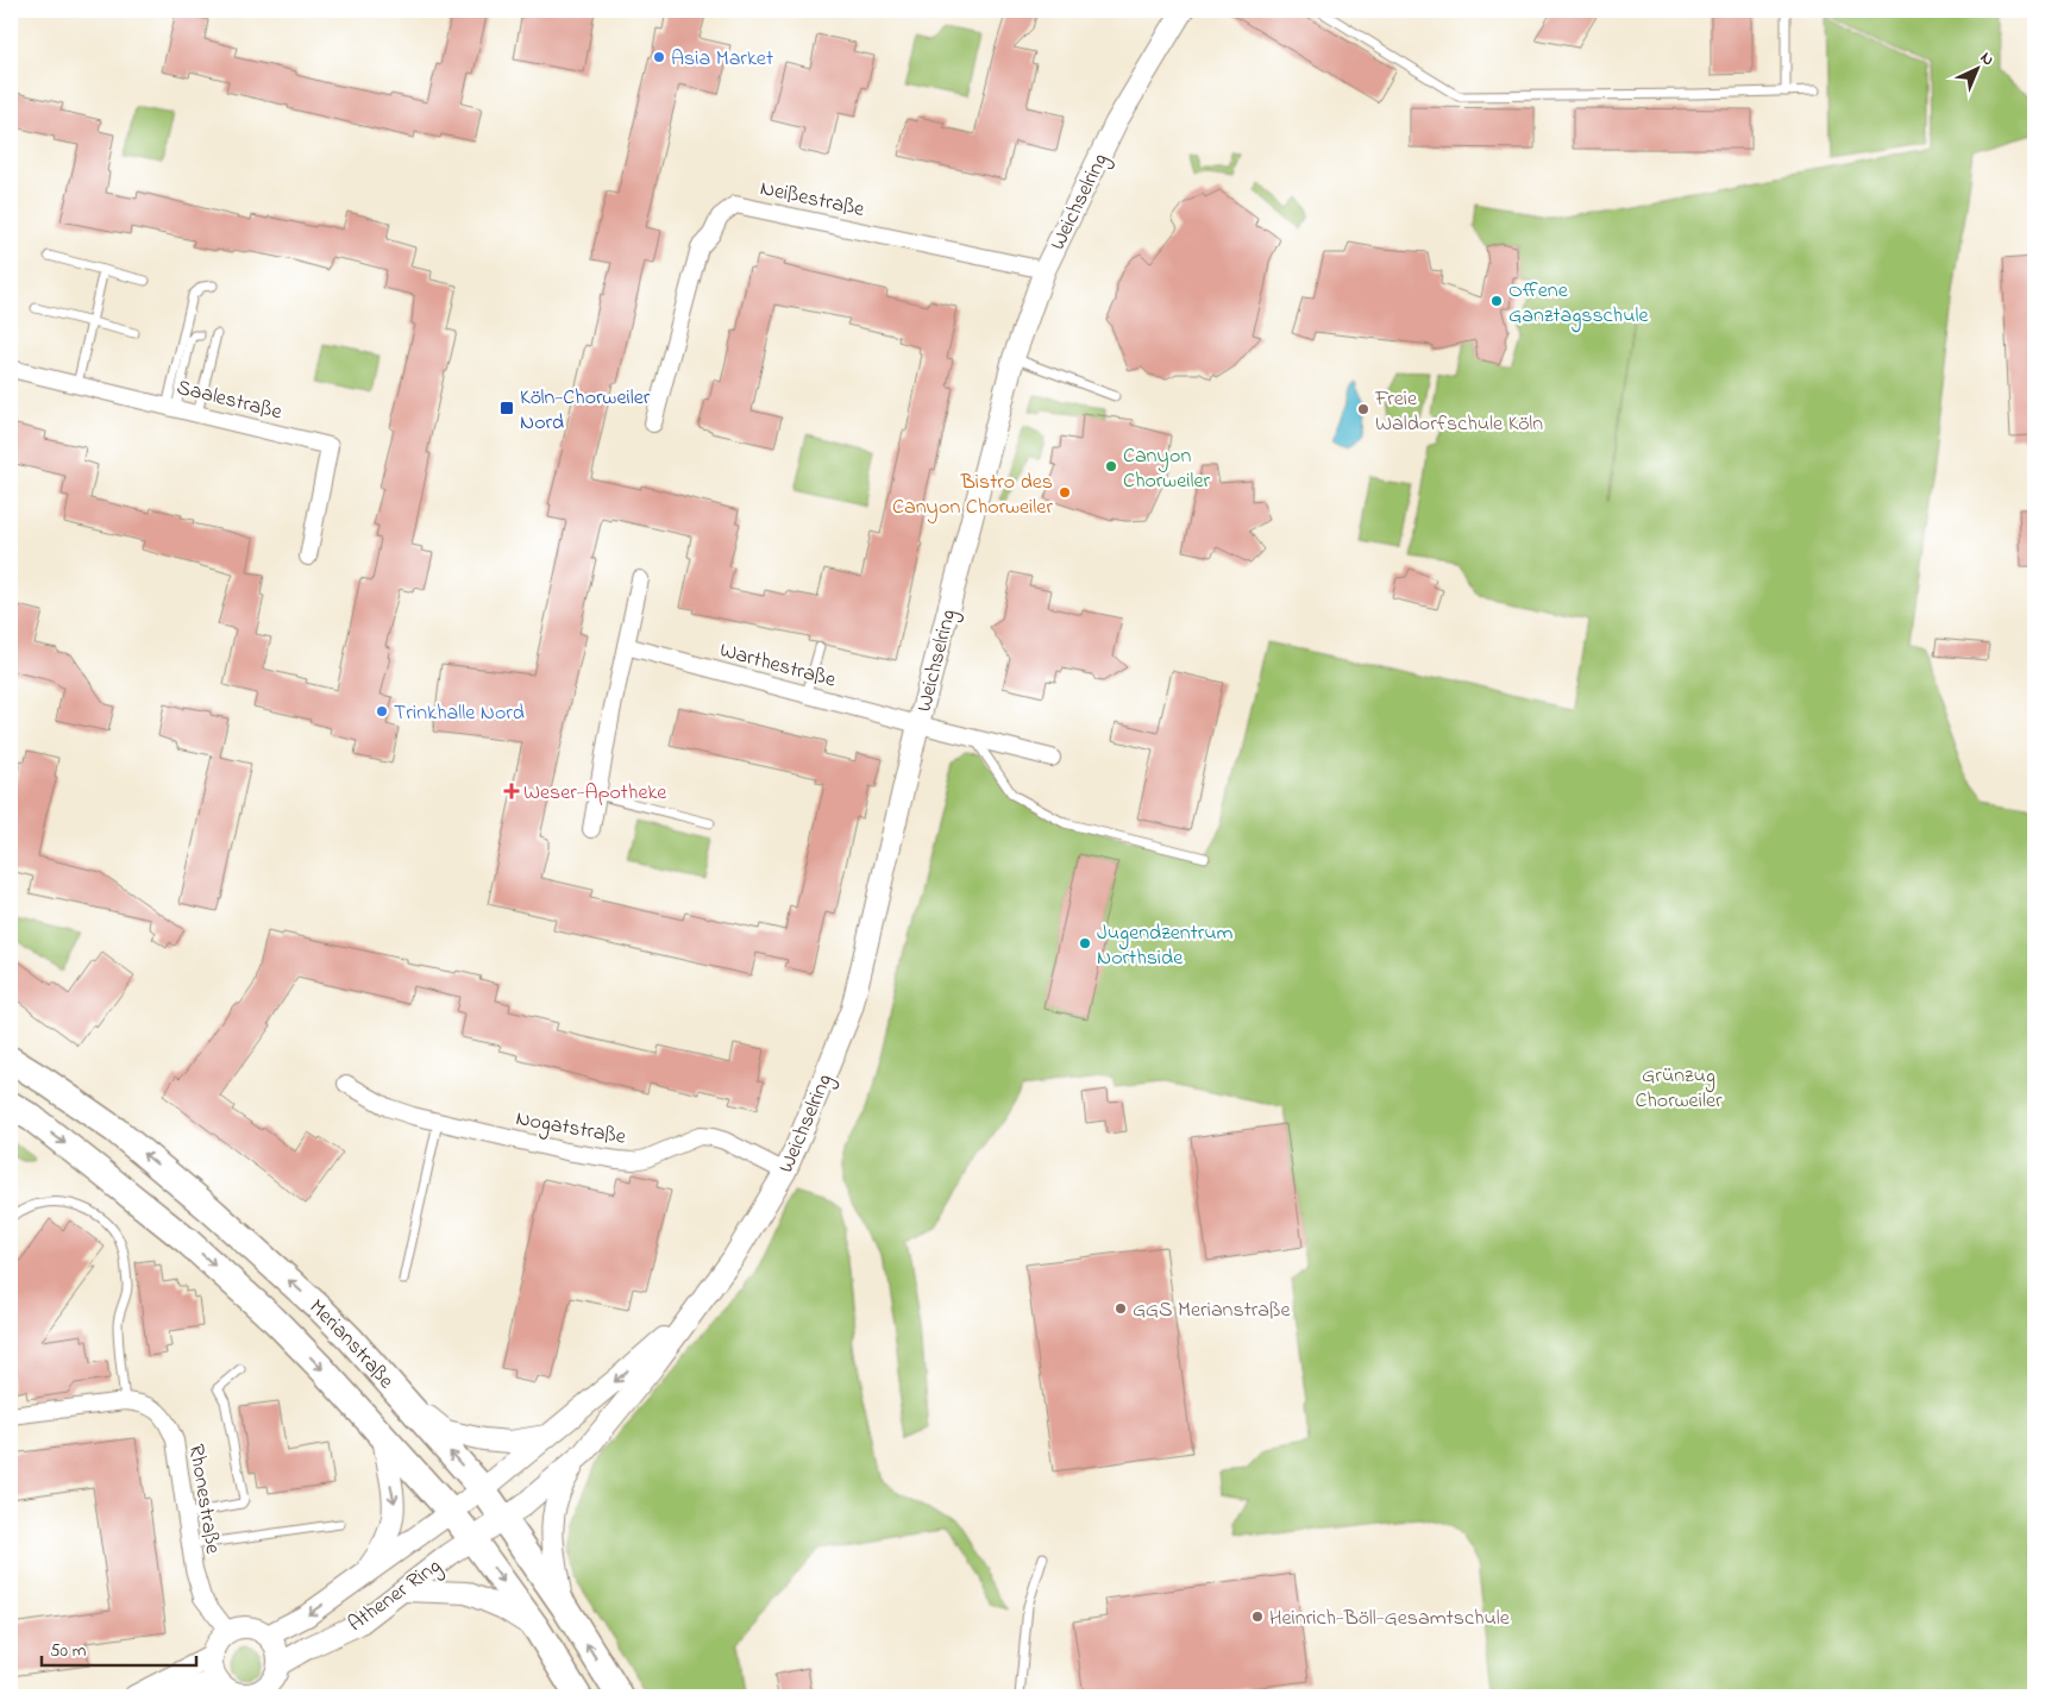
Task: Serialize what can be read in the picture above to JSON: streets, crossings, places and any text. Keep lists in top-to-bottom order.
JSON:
{
  "streets": {
    "main road": ["Merianstraße"],
    "street": [
      "Neißestraße",
      "Weichselring",
      "Saalestraße",
      "Warthestraße",
      "Nogatstraße",
      "Rhonestraße",
      "Athener Ring"
    ]
  },
  "crossings": [
    ["Neißestraße", "Weichselring"],
    ["Weichselring", "Warthestraße"],
    ["Weichselring", "Nogatstraße"],
    ["Weichselring", "Merianstraße"],
    ["Weichselring", "Athener Ring"],
    ["Merianstraße", "Athener Ring"],
    ["Rhonestraße", "Athener Ring"]
  ],
  "parks": ["Grünzug Chorweiler"],
  "places": {
    "other": [
      "Asia Market",
      "Offene Ganztagsschule",
      "Freie Waldorfschule Köln",
      "Canyon Chorweiler",
      "Bistro des Canyon Chorweiler",
      "Trinkhalle Nord",
      "Jugendzentrum Northside",
      "GGS Merianstraße",
      "Heinrich-Böll-Gesamtschule"
    ],
    "transit": ["Köln-Chorweiler Nord"],
    "health": ["Weser-Apotheke"]
  },
  "scale_bar": "50 m",
  "north": "top right"
}
